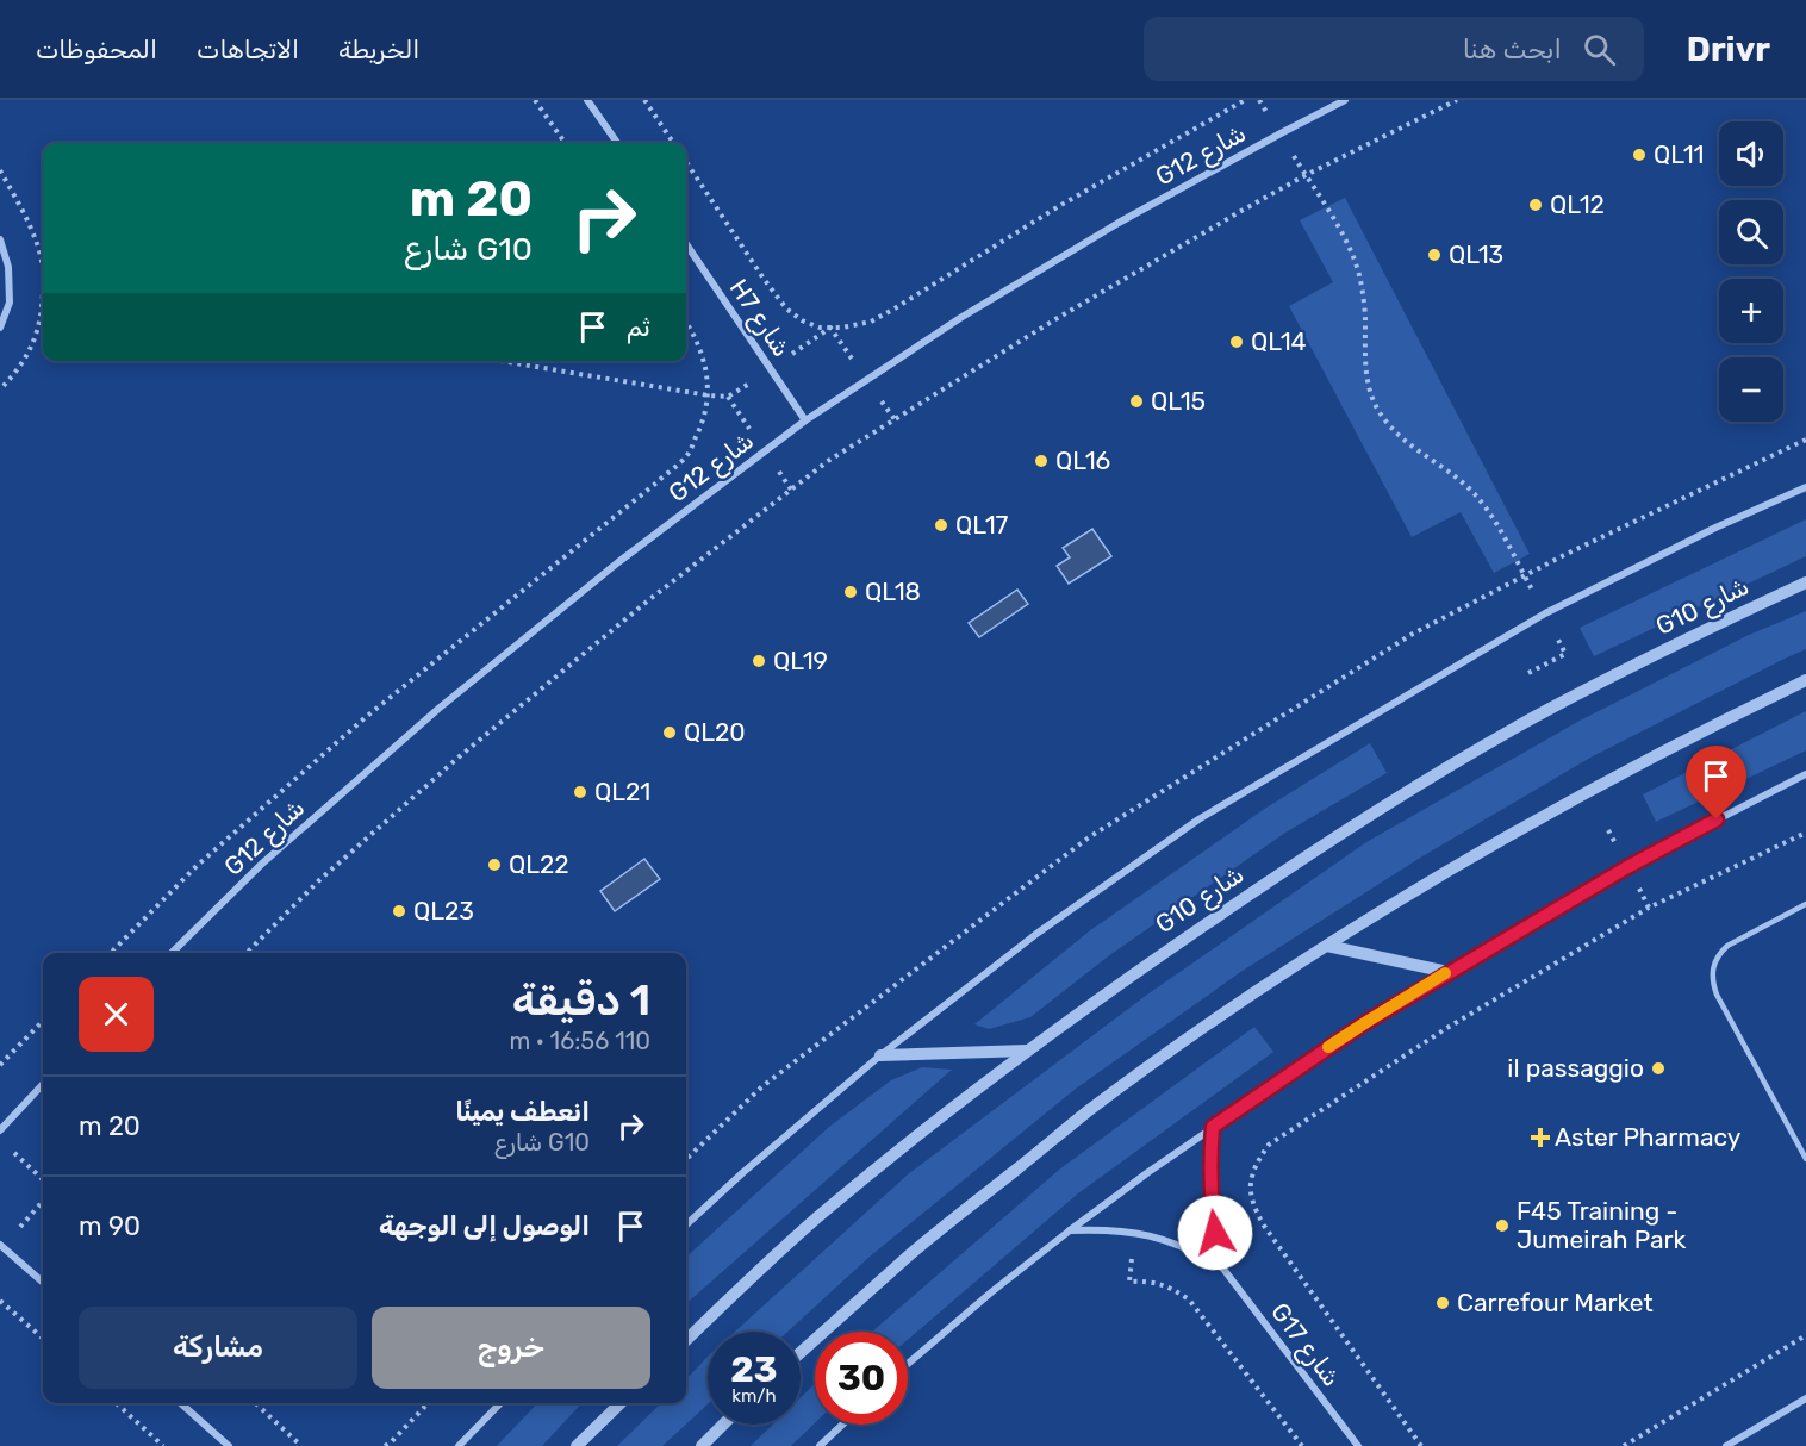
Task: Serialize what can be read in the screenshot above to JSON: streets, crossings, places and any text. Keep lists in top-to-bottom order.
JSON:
{
  "streets": {
    "street": [
      "G12 شارع",
      "H7 شارع",
      "G10 شارع",
      "G17 شارع"
    ]
  },
  "crossings": [
    ["G12 شارع", "H7 شارع"]
  ],
  "places": {
    "other": [
      "QL11",
      "QL12",
      "QL13",
      "QL14",
      "QL15",
      "QL16",
      "QL17",
      "QL18",
      "QL19",
      "QL20",
      "QL21",
      "QL22",
      "QL23",
      "il passaggio",
      "F45 Training - Jumeirah Park",
      "Carrefour Market"
    ],
    "health": ["Aster Pharmacy"]
  },
  "page": {
    "header": "Drivr",
    "search": "ابحث هنا",
    "nav": ["الخريطة", "الاتجاهات", "المحفوظات"],
    "map_buttons": ["+", "−"],
    "turn": ["20 m", "G10 شارع"],
    "then": "ثم",
    "heading": ["1 دقيقة", "110 m · 16:56"],
    "list": [
      {
        "name": "انعطف يمينًا",
        "note": "G10 شارع",
        "value": "20 m"
      },
      {
        "name": "الوصول إلى الوجهة",
        "value": "90 m"
      }
    ],
    "buttons": ["خروج", "مشاركة"],
    "speed": "23 km/h",
    "limit": "30"
  }
}
